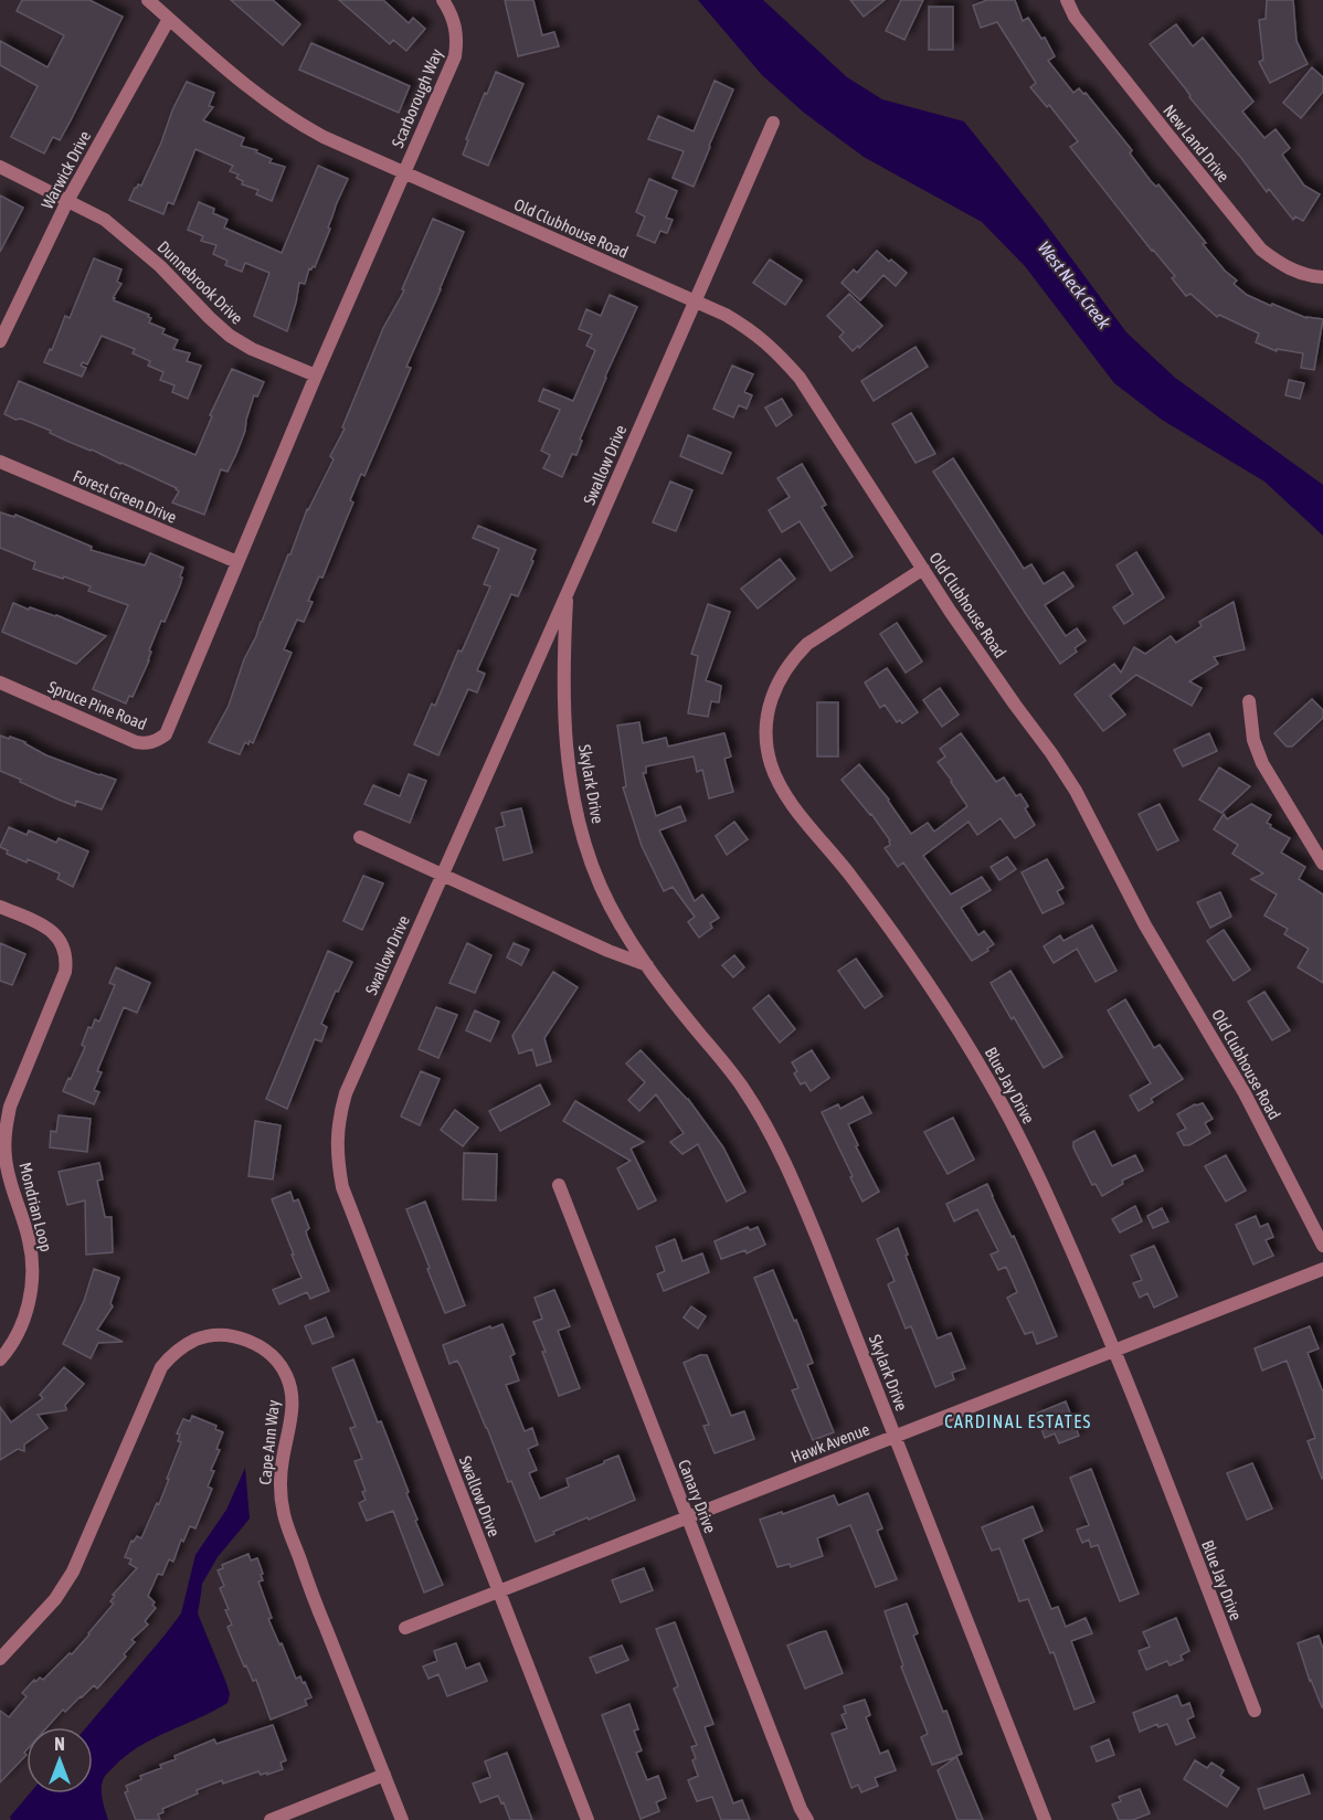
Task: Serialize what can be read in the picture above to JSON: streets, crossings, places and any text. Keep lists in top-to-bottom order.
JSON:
{
  "streets": {
    "street": [
      "Scarborough Way",
      "New Land Drive",
      "Warwick Drive",
      "Old Clubhouse Road",
      "Dunnebrook Drive",
      "Swallow Drive",
      "Forest Green Drive",
      "Spruce Pine Road",
      "Skylark Drive",
      "Blue Jay Drive",
      "Mondrian Loop",
      "Cape Ann Way",
      "Hawk Avenue",
      "Canary Drive"
    ]
  },
  "crossings": [
    ["Scarborough Way", "Old Clubhouse Road"],
    ["Warwick Drive", "Old Clubhouse Road"],
    ["Warwick Drive", "Dunnebrook Drive"],
    ["Old Clubhouse Road", "Swallow Drive"],
    ["Old Clubhouse Road", "Blue Jay Drive"],
    ["Swallow Drive", "Skylark Drive"],
    ["Swallow Drive", "Hawk Avenue"],
    ["Forest Green Drive", "Spruce Pine Road"],
    ["Skylark Drive", "Hawk Avenue"],
    ["Blue Jay Drive", "Hawk Avenue"],
    ["Hawk Avenue", "Canary Drive"]
  ],
  "districts": ["CARDINAL ESTATES"],
  "water": ["West Neck Creek"],
  "north": "top"
}
